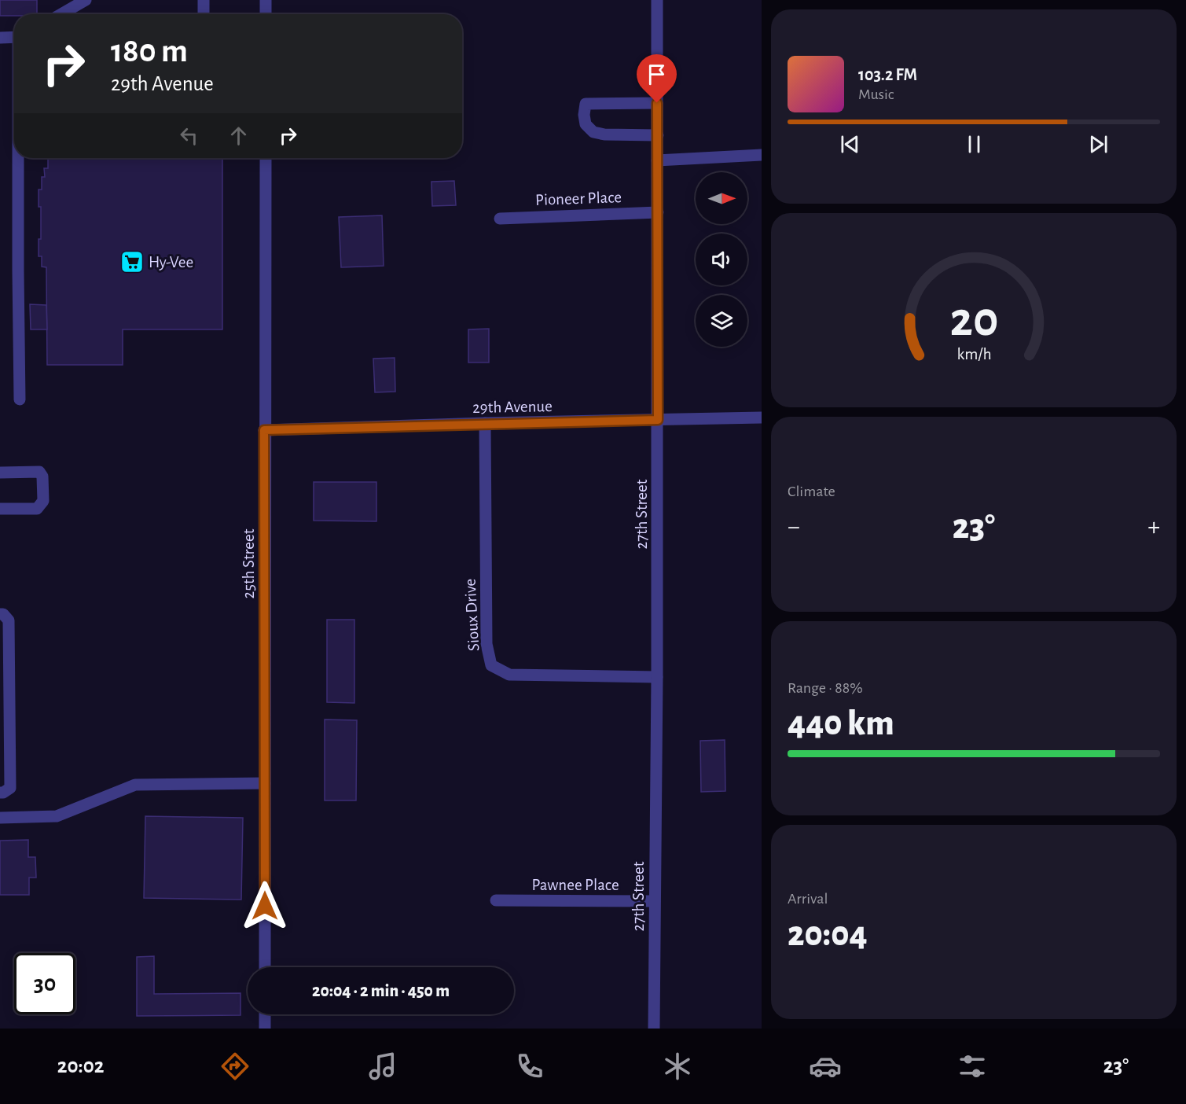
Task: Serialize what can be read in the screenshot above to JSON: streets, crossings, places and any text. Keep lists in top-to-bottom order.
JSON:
{
  "streets": {
    "street": [
      "Pioneer Place",
      "29th Avenue",
      "27th Street",
      "25th Street",
      "Sioux Drive",
      "Pawnee Place"
    ]
  },
  "crossings": [
    ["Pioneer Place", "27th Street"],
    ["29th Avenue", "27th Street"],
    ["29th Avenue", "25th Street"],
    ["29th Avenue", "Sioux Drive"],
    ["27th Street", "Sioux Drive"],
    ["27th Street", "Pawnee Place"]
  ],
  "places": {
    "supermarket": ["Hy-Vee"]
  },
  "north": "right",
  "page": {
    "turn": ["180 m", "29th Avenue"],
    "song": ["103.2 FM", "Music"],
    "tile": [
      "Climate",
      ["Range · 88%", "440 km"],
      ["Arrival", "20:04"]
    ],
    "heat": ["−", "23°", "+"],
    "limit": "30",
    "trip": "20:04 · 2 min · 450 m",
    "tabs": ["20:02", "23°"],
    "gauge": ["20", "km/h"]
  }
}
